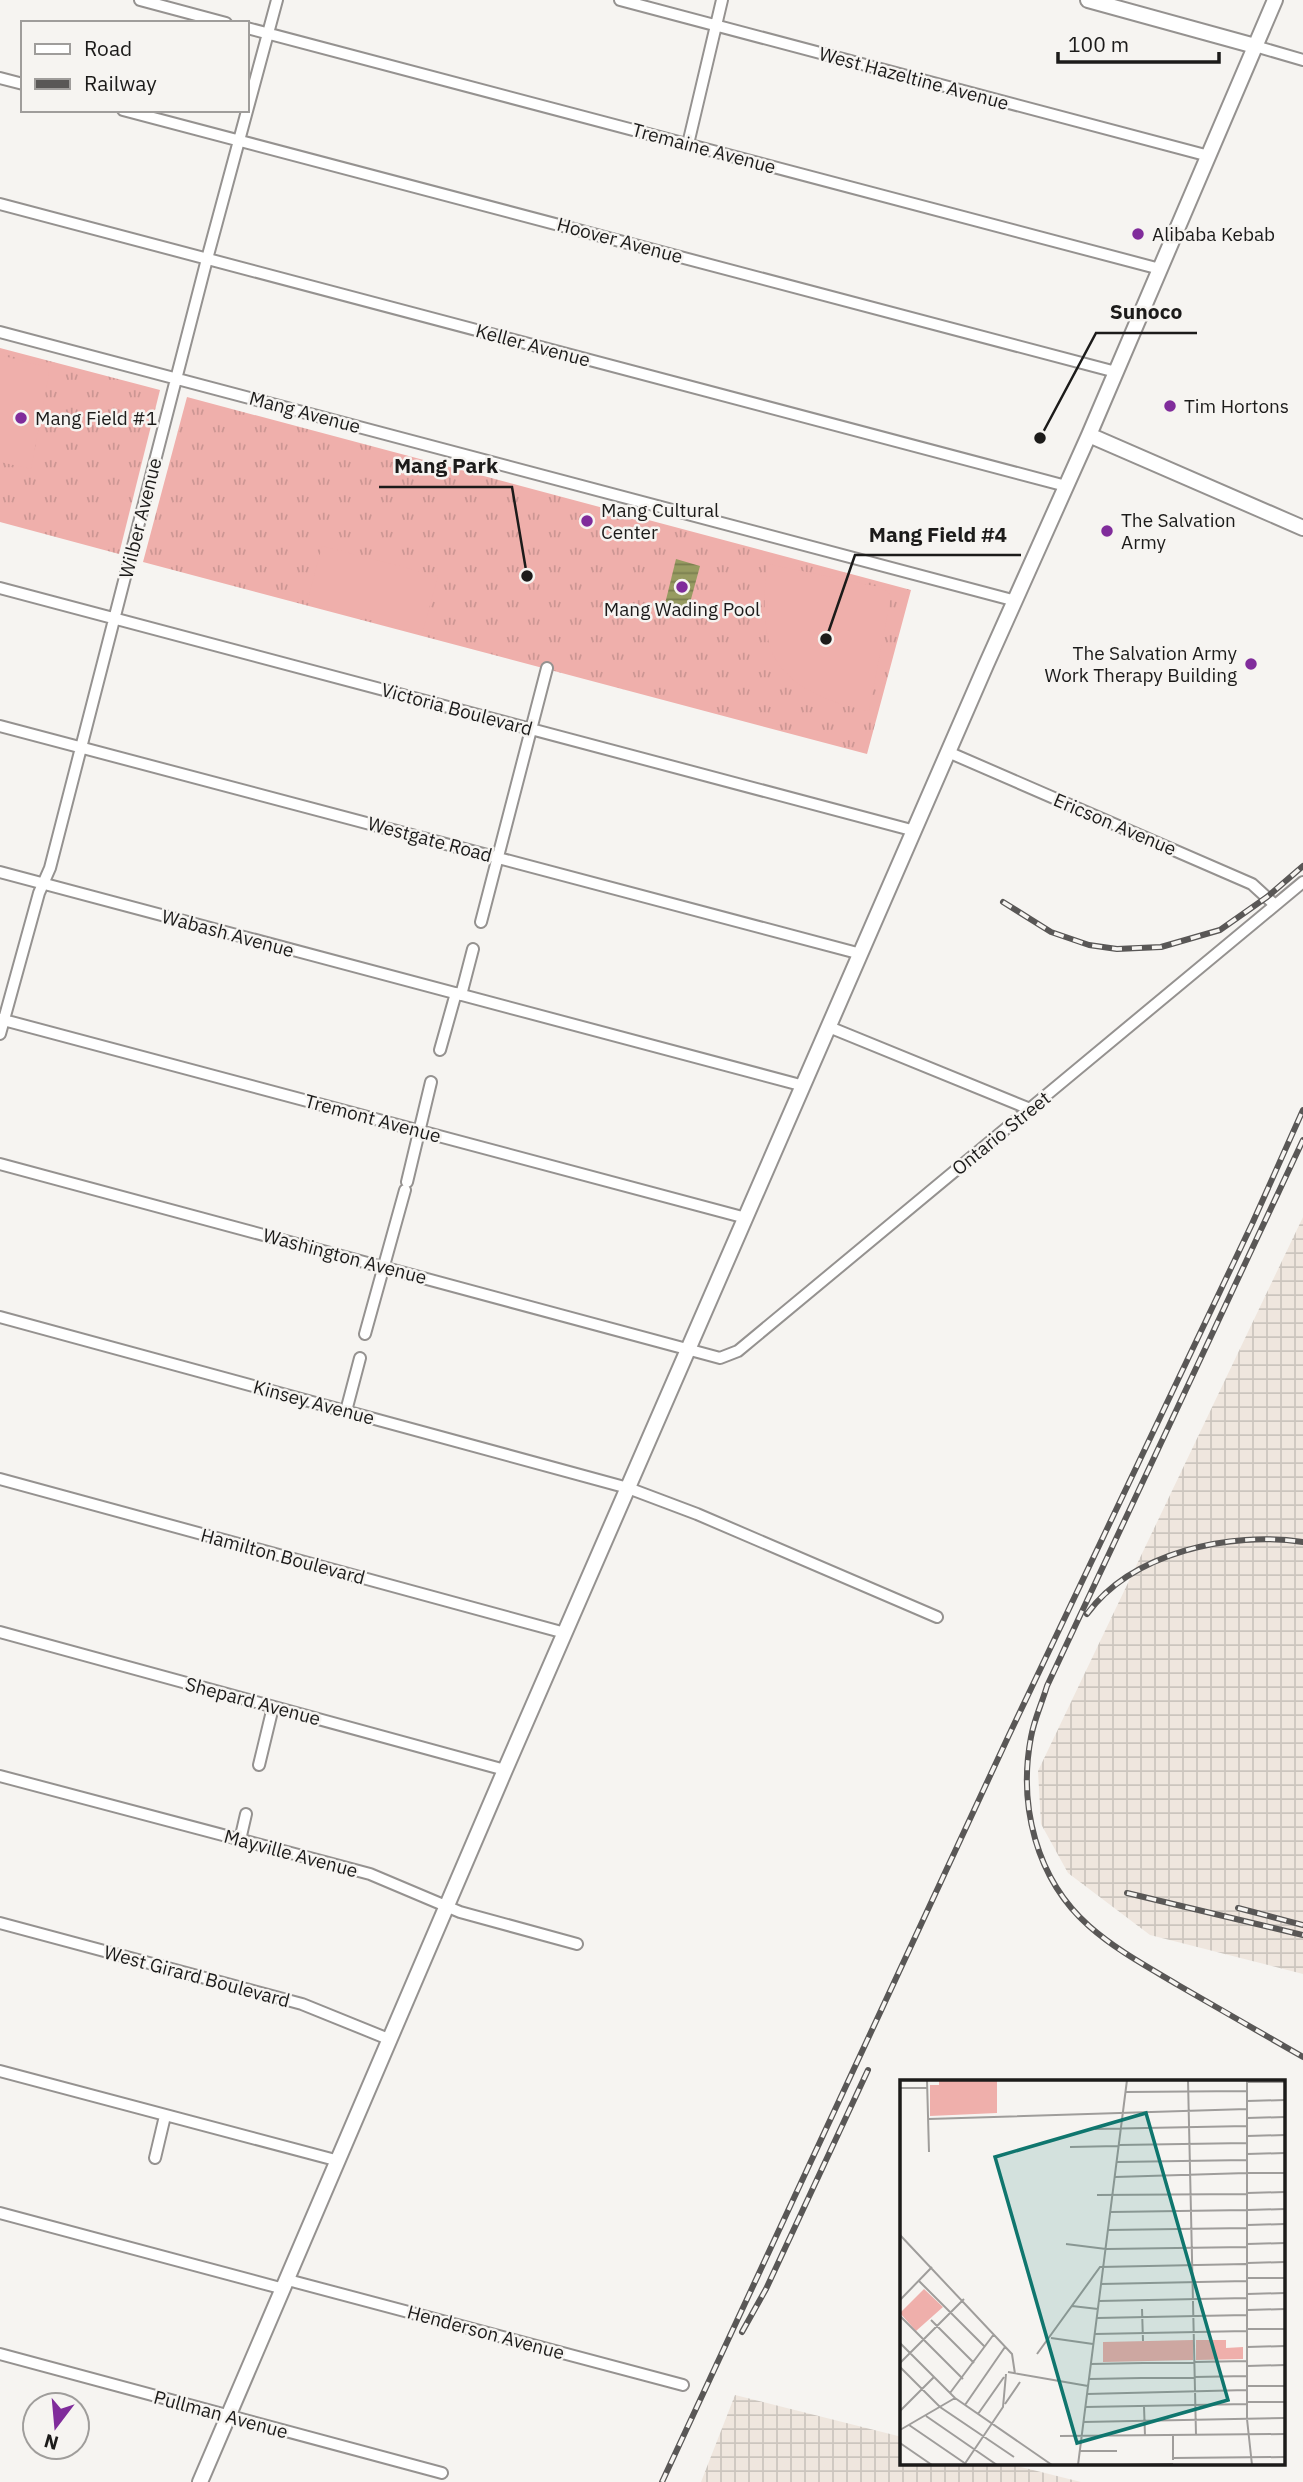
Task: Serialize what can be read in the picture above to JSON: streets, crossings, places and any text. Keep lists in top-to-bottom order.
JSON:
{
  "streets": {
    "street": [
      "West Hazeltine Avenue",
      "Tremaine Avenue",
      "Hoover Avenue",
      "Keller Avenue",
      "Mang Avenue",
      "Wilber Avenue",
      "Victoria Boulevard",
      "Ericson Avenue",
      "Westgate Road",
      "Wabash Avenue",
      "Tremont Avenue",
      "Ontario Street",
      "Washington Avenue",
      "Kinsey Avenue",
      "Hamilton Boulevard",
      "Shepard Avenue",
      "Mayville Avenue",
      "West Girard Boulevard",
      "Henderson Avenue",
      "Pullman Avenue"
    ]
  },
  "crossings": [
    ["Tremaine Avenue", "Wilber Avenue"],
    ["Hoover Avenue", "Wilber Avenue"],
    ["Keller Avenue", "Wilber Avenue"],
    ["Mang Avenue", "Wilber Avenue"],
    ["Wilber Avenue", "Victoria Boulevard"],
    ["Wilber Avenue", "Westgate Road"],
    ["Wilber Avenue", "Wabash Avenue"],
    ["Wilber Avenue", "Tremont Avenue"],
    ["Ericson Avenue", "Ontario Street"],
    ["Ontario Street", "Washington Avenue"]
  ],
  "places": [
    "Alibaba Kebab",
    "Tim Hortons",
    "Mang Field #1",
    "Sunoco",
    "Mang Cultural Center",
    "The Salvation Army",
    "Mang Park",
    "Mang Wading Pool",
    "Mang Field #4",
    "The Salvation Army Work Therapy Building"
  ],
  "legend": ["Road", "Railway"],
  "scale_bar": "100 m",
  "north": "bottom"
}
